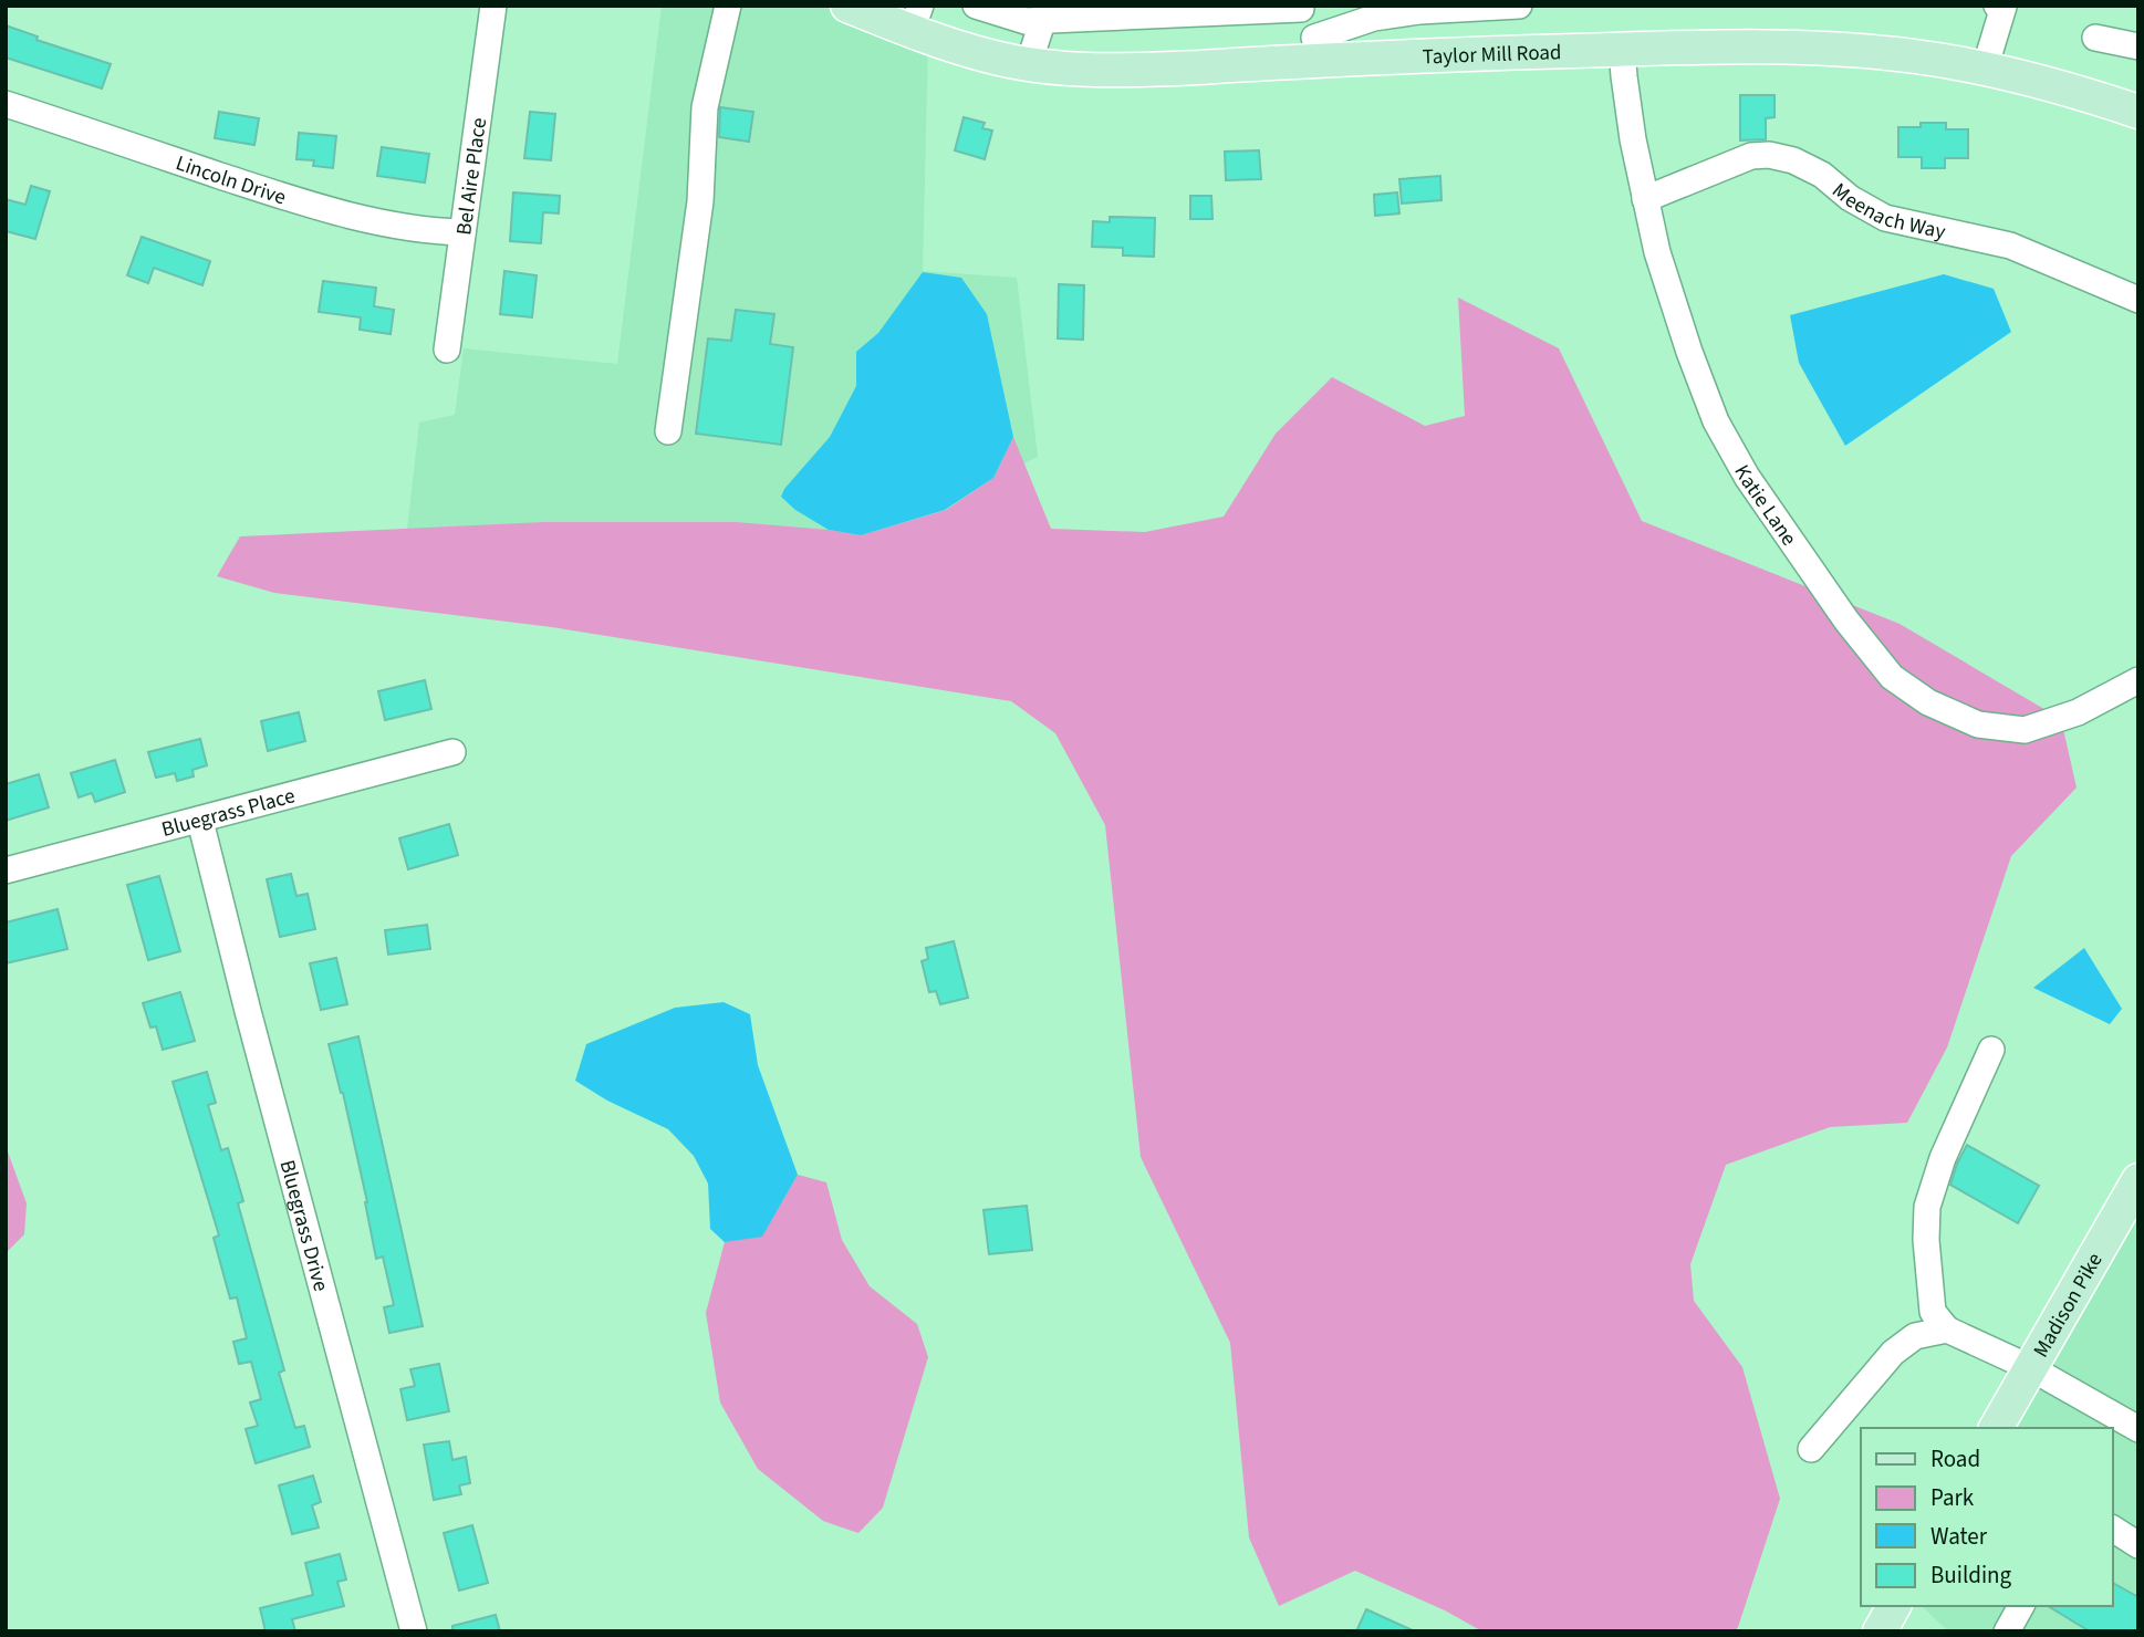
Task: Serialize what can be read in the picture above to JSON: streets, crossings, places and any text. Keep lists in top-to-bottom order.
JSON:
{
  "streets": {
    "main road": ["Taylor Mill Road", "Madison Pike"],
    "street": [
      "Bel Aire Place",
      "Lincoln Drive",
      "Meenach Way",
      "Katie Lane",
      "Bluegrass Place",
      "Bluegrass Drive"
    ]
  },
  "crossings": [
    ["Taylor Mill Road", "Katie Lane"],
    ["Bel Aire Place", "Lincoln Drive"],
    ["Meenach Way", "Katie Lane"],
    ["Bluegrass Place", "Bluegrass Drive"]
  ],
  "legend": [
    "Road",
    "Park",
    "Water",
    "Building"
  ]
}
